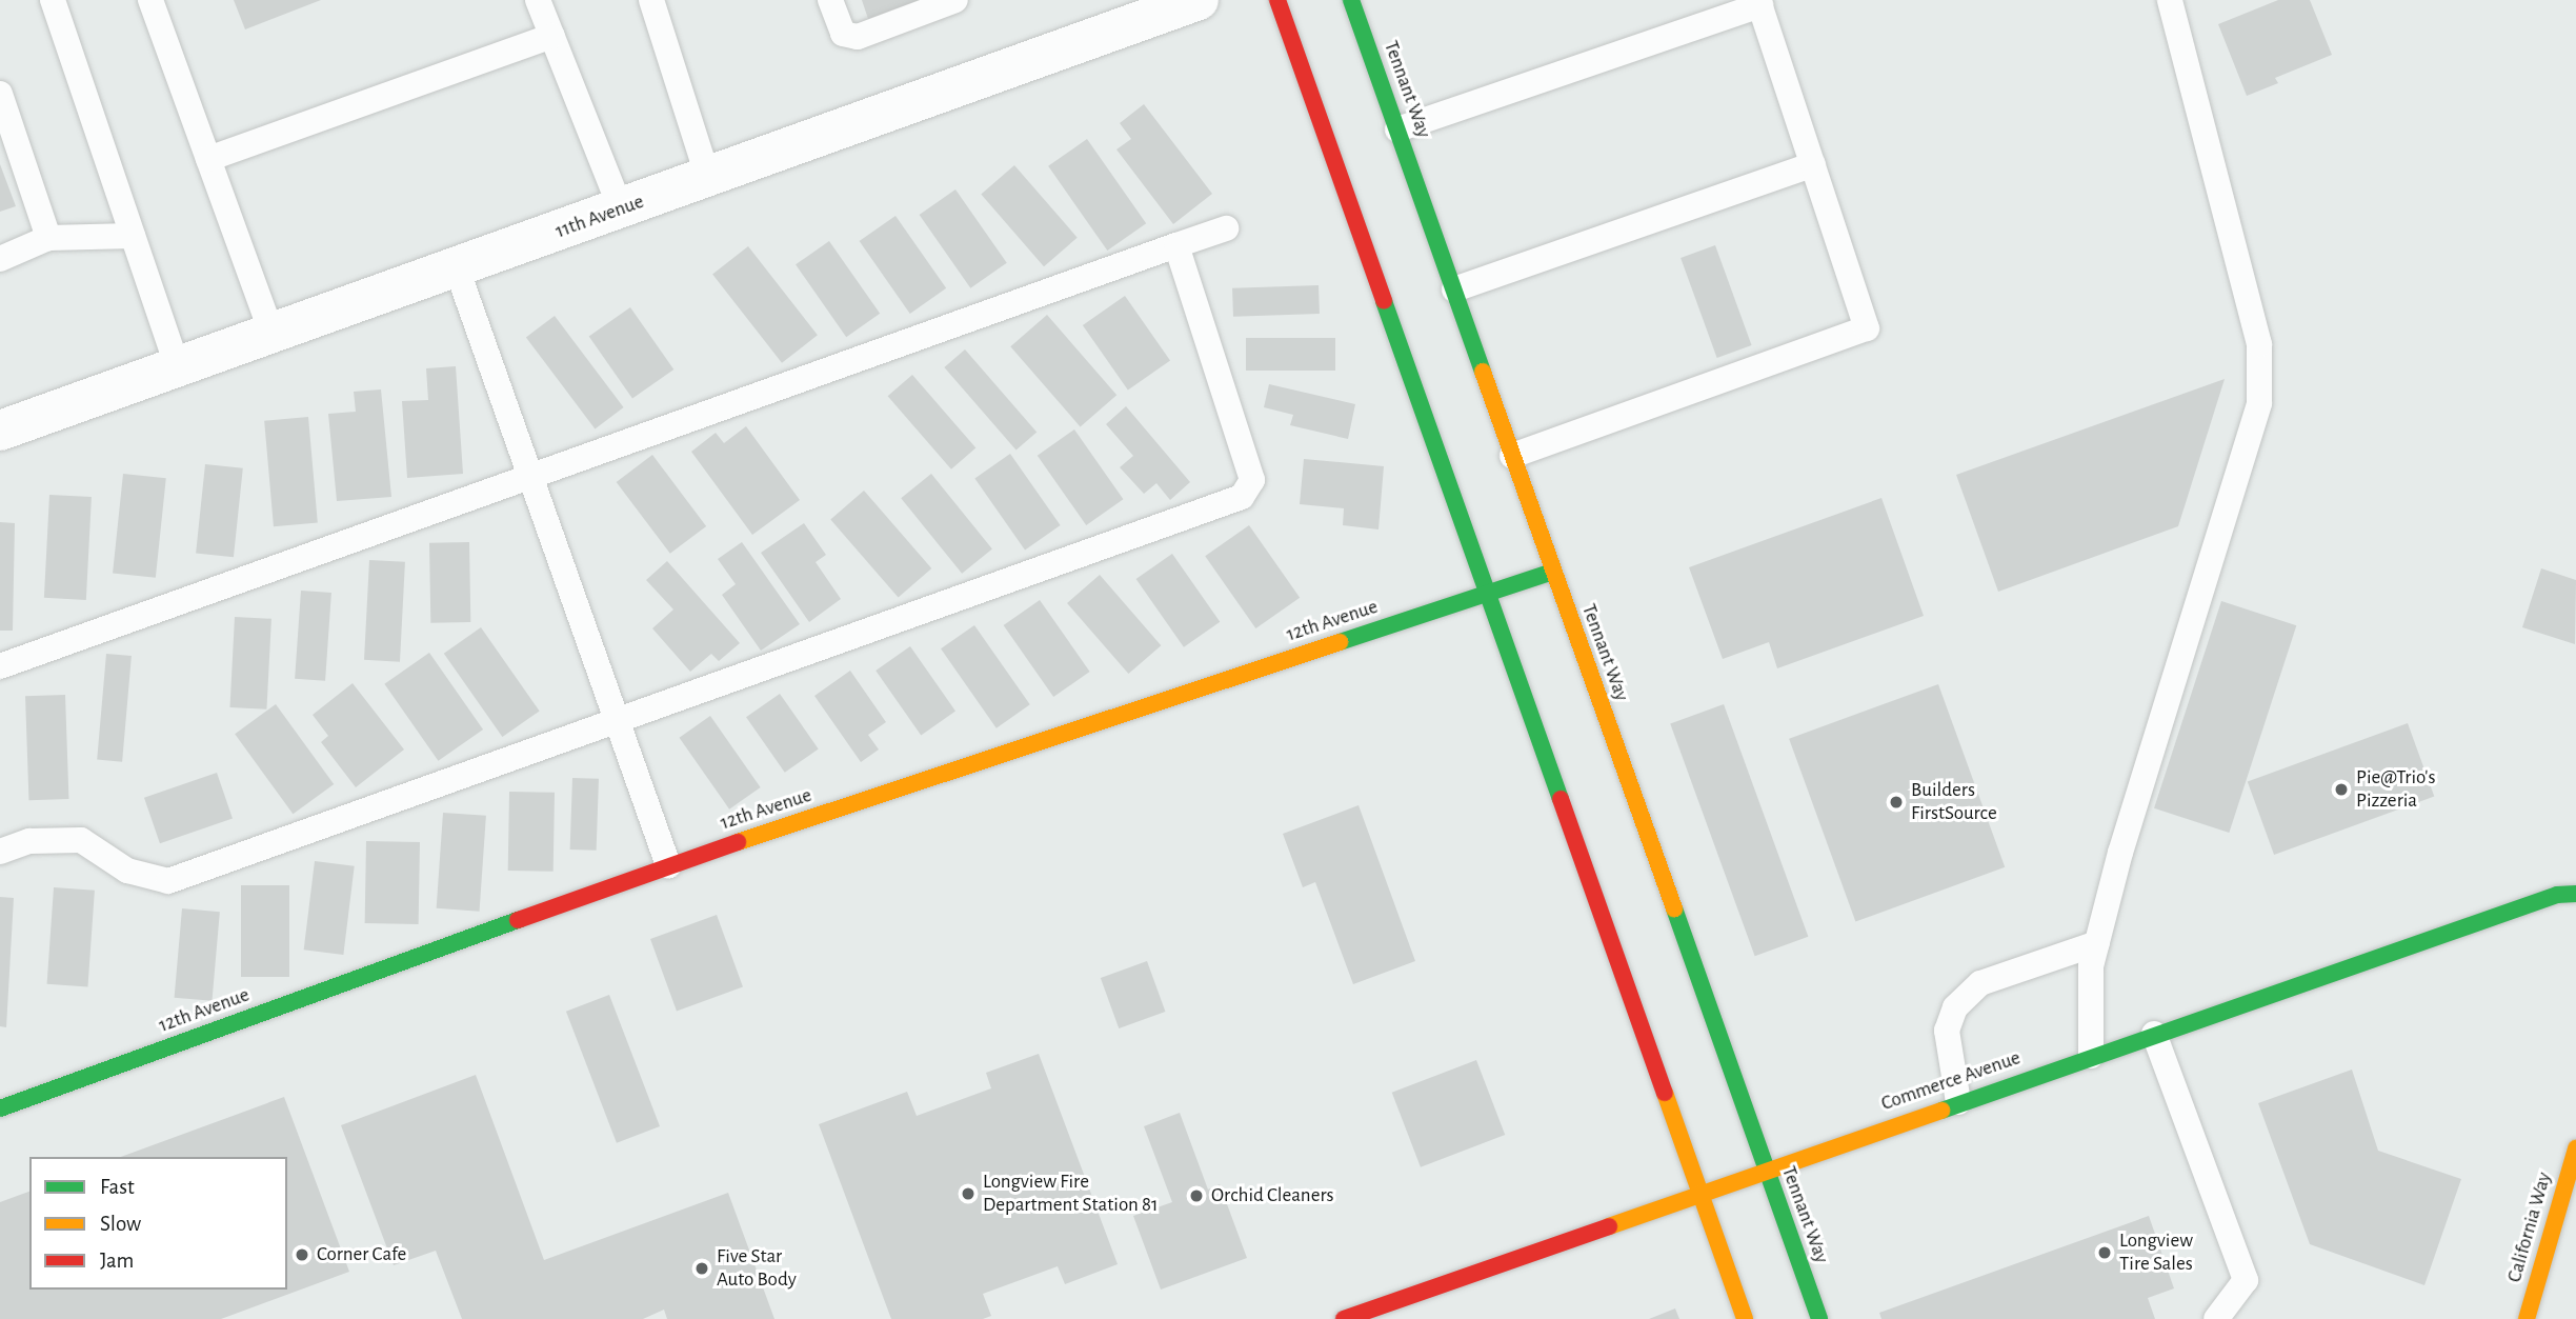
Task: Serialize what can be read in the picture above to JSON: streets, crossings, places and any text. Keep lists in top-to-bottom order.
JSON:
{
  "streets": {
    "main road": [
      "Tennant Way",
      "12th Avenue",
      "Commerce Avenue",
      "California Way"
    ],
    "street": ["11th Avenue"]
  },
  "crossings": [
    ["Tennant Way", "12th Avenue"],
    ["Tennant Way", "Commerce Avenue"]
  ],
  "places": [
    "Pie@Trio's Pizzeria",
    "Builders FirstSource",
    "Longview Fire Department Station 81",
    "Orchid Cleaners",
    "Longview Tire Sales",
    "Corner Cafe",
    "Five Star Auto Body"
  ],
  "legend": ["Fast", "Slow", "Jam"]
}
